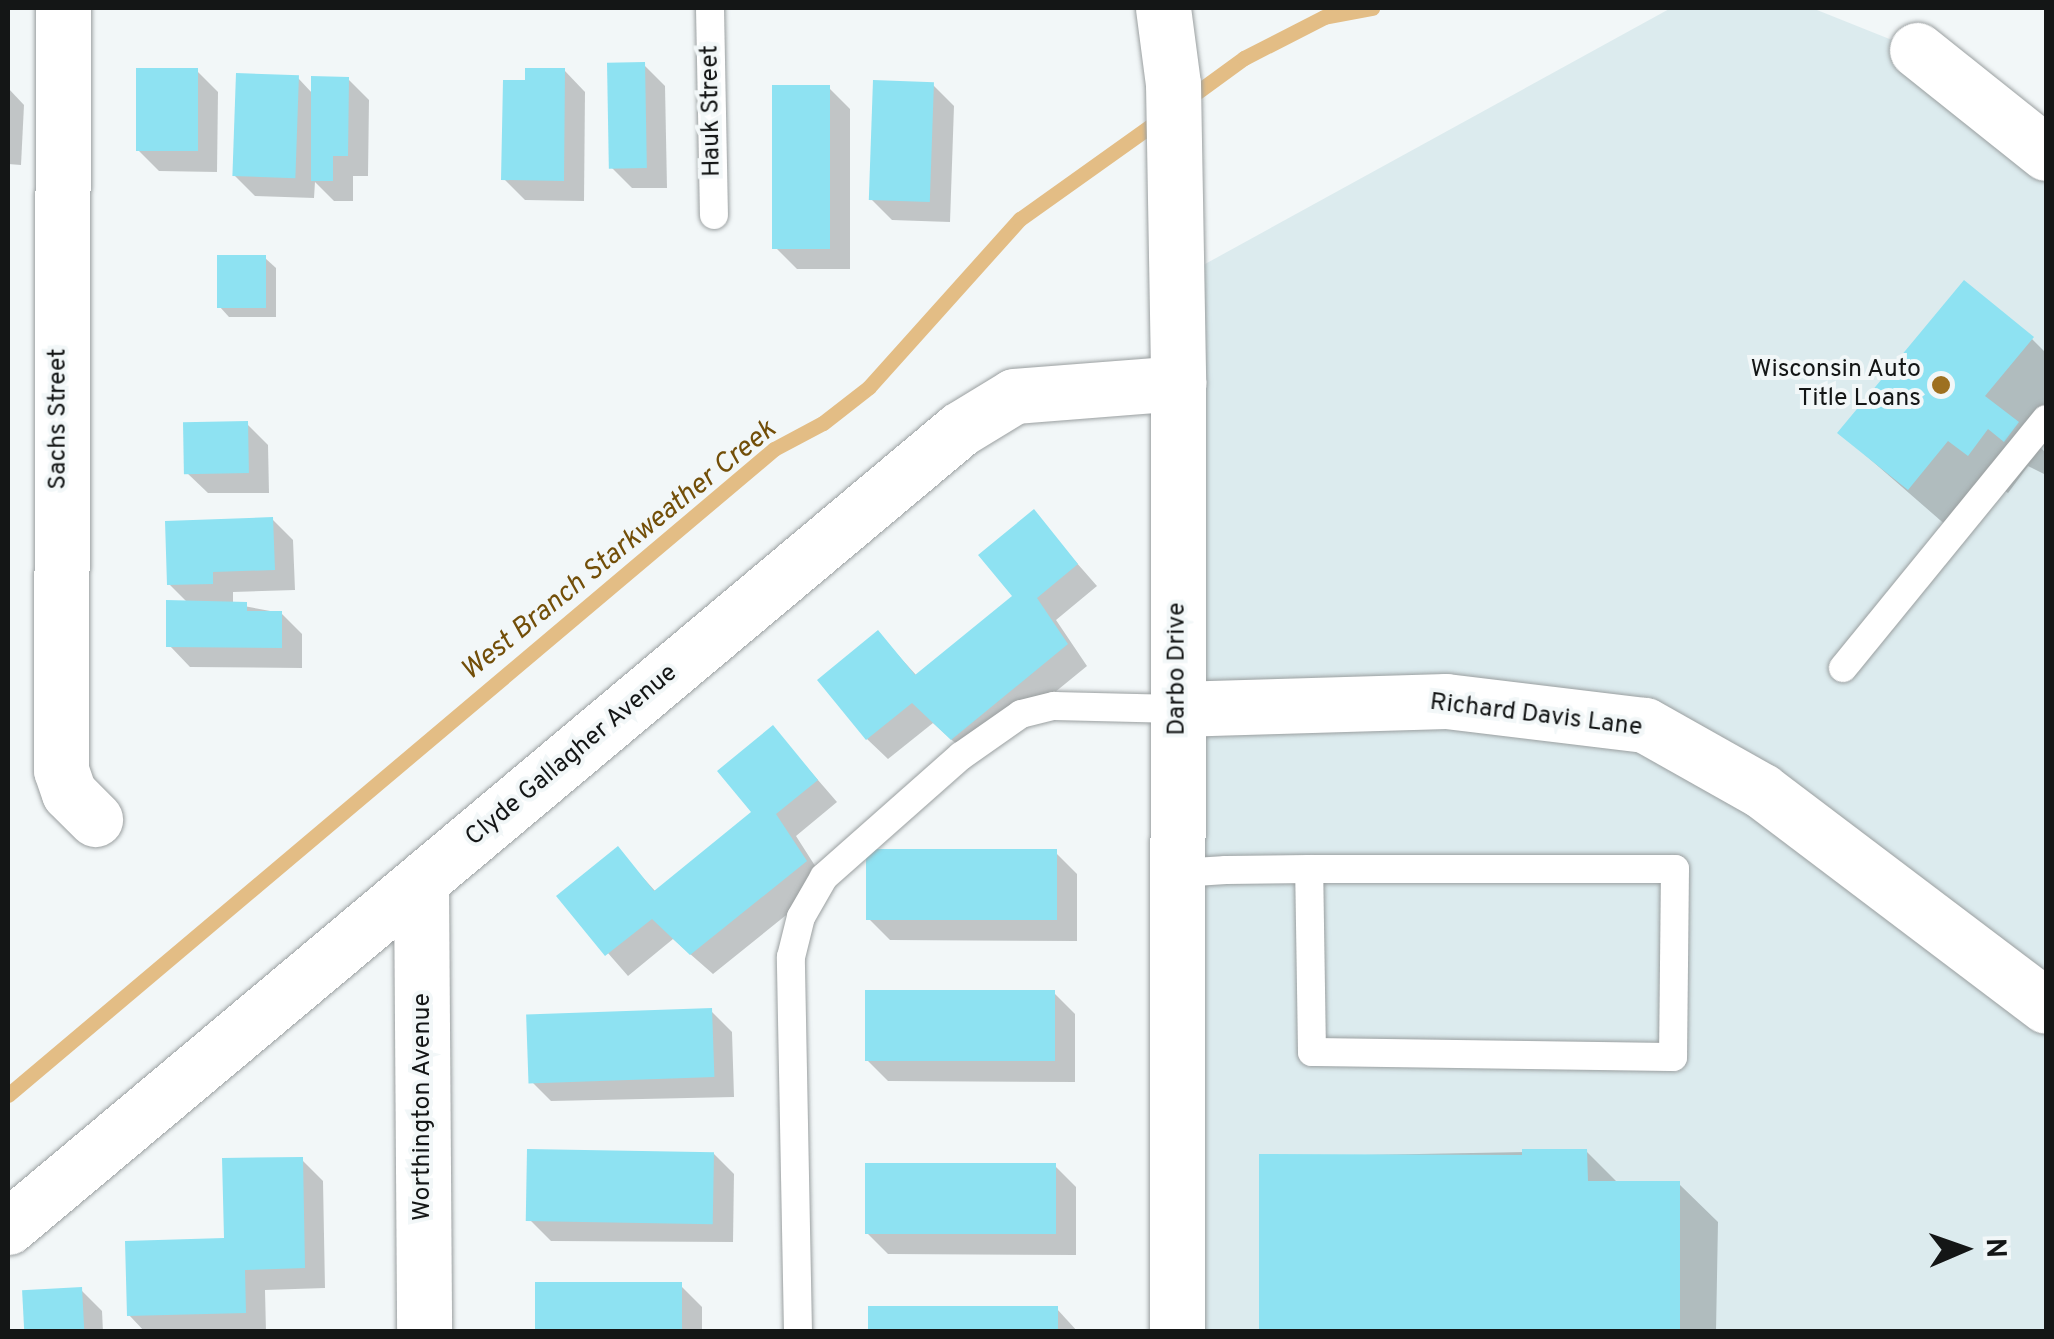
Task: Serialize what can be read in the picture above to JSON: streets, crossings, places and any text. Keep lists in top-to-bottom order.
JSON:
{
  "streets": {
    "street": [
      "Sachs Street",
      "Darbo Drive",
      "Richard Davis Lane",
      "Clyde Gallagher Avenue",
      "Worthington Avenue"
    ],
    "lane": ["Hauk Street"]
  },
  "crossings": [
    ["Darbo Drive", "Richard Davis Lane"],
    ["Darbo Drive", "Clyde Gallagher Avenue"],
    ["Clyde Gallagher Avenue", "Worthington Avenue"]
  ],
  "water": ["West Branch Starkweather Creek"],
  "places": ["Wisconsin Auto Title Loans"],
  "north": "right"
}
